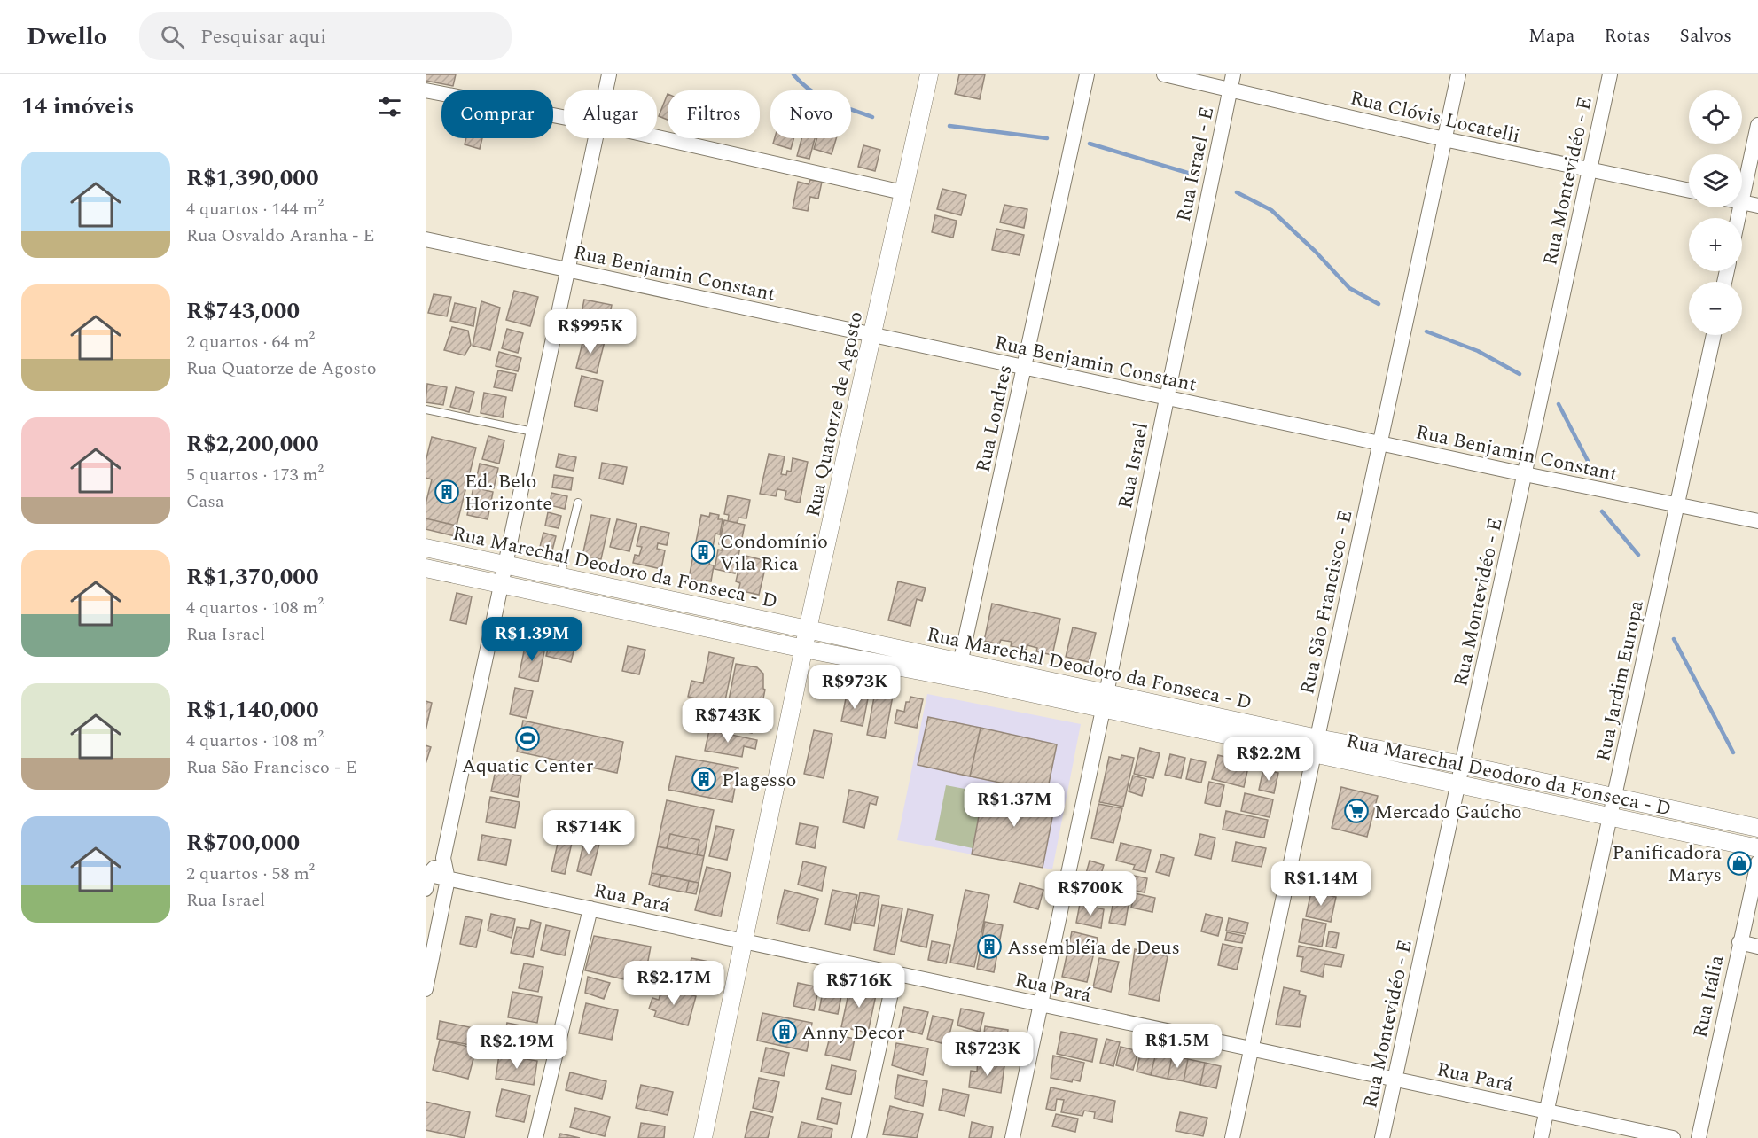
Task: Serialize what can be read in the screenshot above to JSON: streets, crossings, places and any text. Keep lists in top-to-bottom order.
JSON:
{
  "streets": {
    "street": [
      "Rua Clóvis Locatelli",
      "Rua Israel - E",
      "Rua Montevidéo - E",
      "Rua Benjamin Constant",
      "Rua Quatorze de Agosto",
      "Rua Londres",
      "Rua Israel",
      "Rua Marechal Deodoro da Fonseca - D",
      "Rua São Francisco - E",
      "Rua Jardim Europa",
      "Rua Pará",
      "Rua Itália"
    ]
  },
  "crossings": [
    ["Rua Clóvis Locatelli", "Rua Israel - E"],
    ["Rua Clóvis Locatelli", "Rua Montevidéo - E"],
    ["Rua Clóvis Locatelli", "Rua São Francisco - E"],
    ["Rua Israel - E", "Rua Israel"],
    ["Rua Montevidéo - E", "Rua Benjamin Constant"],
    ["Rua Montevidéo - E", "Rua Marechal Deodoro da Fonseca - D"],
    ["Rua Montevidéo - E", "Rua Pará"],
    ["Rua Benjamin Constant", "Rua Quatorze de Agosto"],
    ["Rua Benjamin Constant", "Rua Londres"],
    ["Rua Benjamin Constant", "Rua Israel"],
    ["Rua Benjamin Constant", "Rua São Francisco - E"],
    ["Rua Benjamin Constant", "Rua Jardim Europa"],
    ["Rua Quatorze de Agosto", "Rua Marechal Deodoro da Fonseca - D"],
    ["Rua Quatorze de Agosto", "Rua Pará"],
    ["Rua Londres", "Rua Marechal Deodoro da Fonseca - D"],
    ["Rua Israel", "Rua Marechal Deodoro da Fonseca - D"],
    ["Rua Israel", "Rua Pará"],
    ["Rua Marechal Deodoro da Fonseca - D", "Rua São Francisco - E"],
    ["Rua Marechal Deodoro da Fonseca - D", "Rua Jardim Europa"],
    ["Rua São Francisco - E", "Rua Pará"],
    ["Rua Jardim Europa", "Rua Pará"]
  ],
  "places": {
    "building": [
      "Ed. Belo Horizonte",
      "Condomínio Vila Rica",
      "Plagesso",
      "Assembléia de Deus",
      "Anny Decor"
    ],
    "sports": ["Aquatic Center"],
    "supermarket": ["Mercado Gaúcho"],
    "shop": ["Panificadora Marys"]
  },
  "page": {
    "header": "Dwello",
    "search": "Pesquisar aqui",
    "nav": ["Mapa", "Rotas", "Salvos"],
    "heading": "14 imóveis",
    "map_buttons": ["+", "−"],
    "chip": [
      "Comprar",
      "Alugar",
      "Filtros",
      "Novo"
    ],
    "list": [
      {
        "name": "R$1,390,000",
        "note": "4 quartos · 144 m² · Rua Osvaldo Aranha - E"
      },
      {
        "name": "R$743,000",
        "note": "2 quartos · 64 m² · Rua Quatorze de Agosto"
      },
      {
        "name": "R$2,200,000",
        "note": "5 quartos · 173 m² · Casa"
      },
      {
        "name": "R$1,370,000",
        "note": "4 quartos · 108 m² · Rua Israel"
      },
      {
        "name": "R$1,140,000",
        "note": "4 quartos · 108 m² · Rua São Francisco - E"
      },
      {
        "name": "R$700,000",
        "note": "2 quartos · 58 m² · Rua Israel"
      }
    ],
    "price": [
      "R$995K",
      "R$1.39M",
      "R$973K",
      "R$743K",
      "R$2.2M",
      "R$1.37M",
      "R$714K",
      "R$1.14M",
      "R$700K",
      "R$2.17M",
      "R$716K",
      "R$1.5M",
      "R$2.19M",
      "R$723K"
    ]
  }
}
